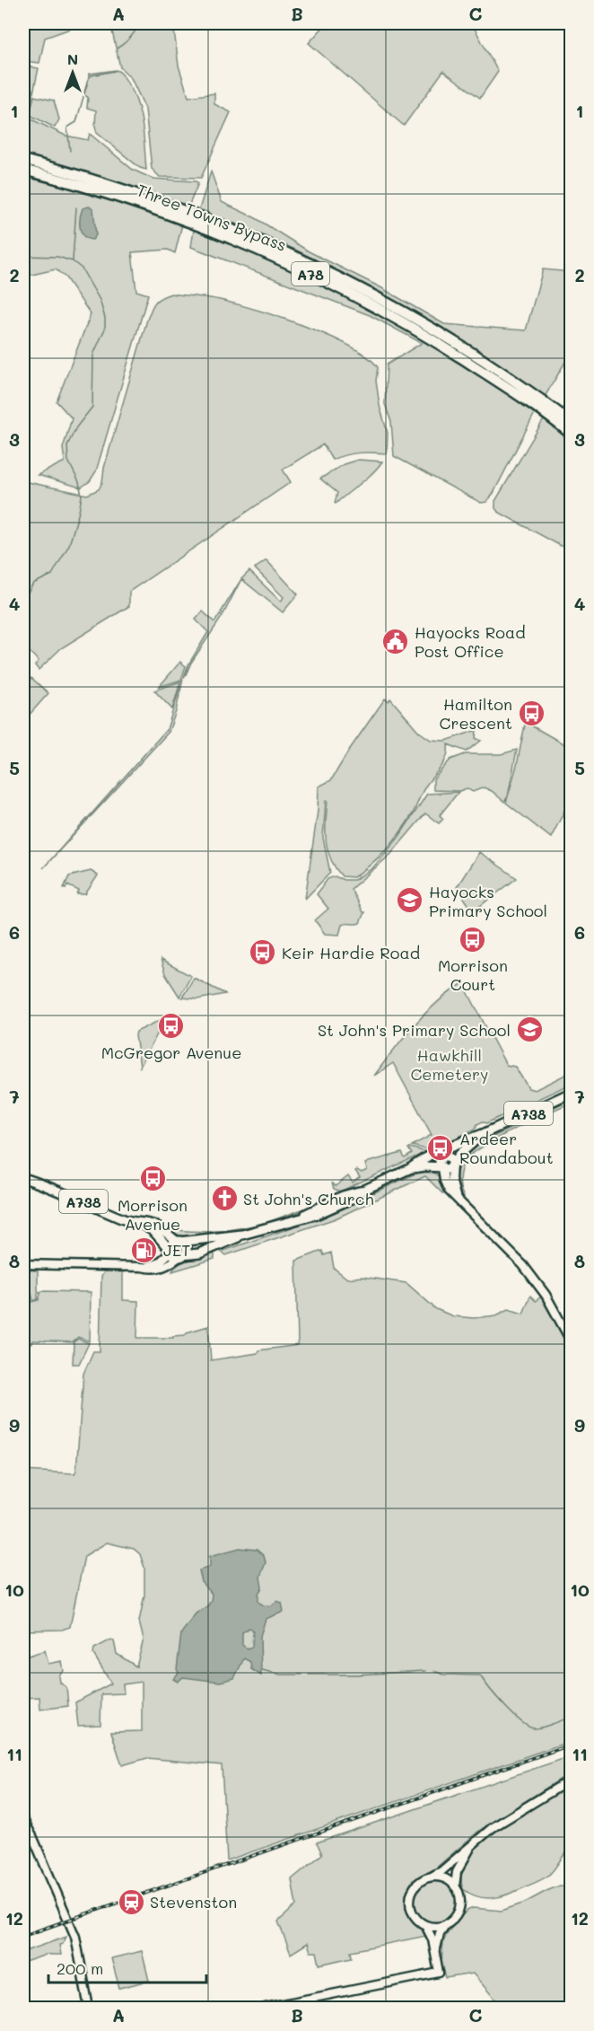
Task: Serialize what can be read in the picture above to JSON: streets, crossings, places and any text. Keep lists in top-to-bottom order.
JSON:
{
  "streets": {
    "highway": ["Three Towns Bypass", "A78"],
    "main road": ["A738"]
  },
  "parks": ["Hawkhill Cemetery"],
  "places": {
    "public building": ["Hayocks Road Post Office"],
    "bus stop": [
      "Hamilton Crescent",
      "Morrison Court",
      "Keir Hardie Road",
      "McGregor Avenue",
      "Ardeer Roundabout",
      "Morrison Avenue"
    ],
    "school or university": ["Hayocks Primary School", "St John's Primary School"],
    "church": ["St John's Church"],
    "fuel station": ["JET"],
    "station": ["Stevenston"]
  },
  "scale_bar": "200 m",
  "north": "top",
  "grid": {
    "columns": ["A", "B", "C"],
    "rows": [
      "1",
      "2",
      "3",
      "4",
      "5",
      "6",
      "7",
      "8",
      "9",
      "10",
      "11",
      "12"
    ]
  }
}
